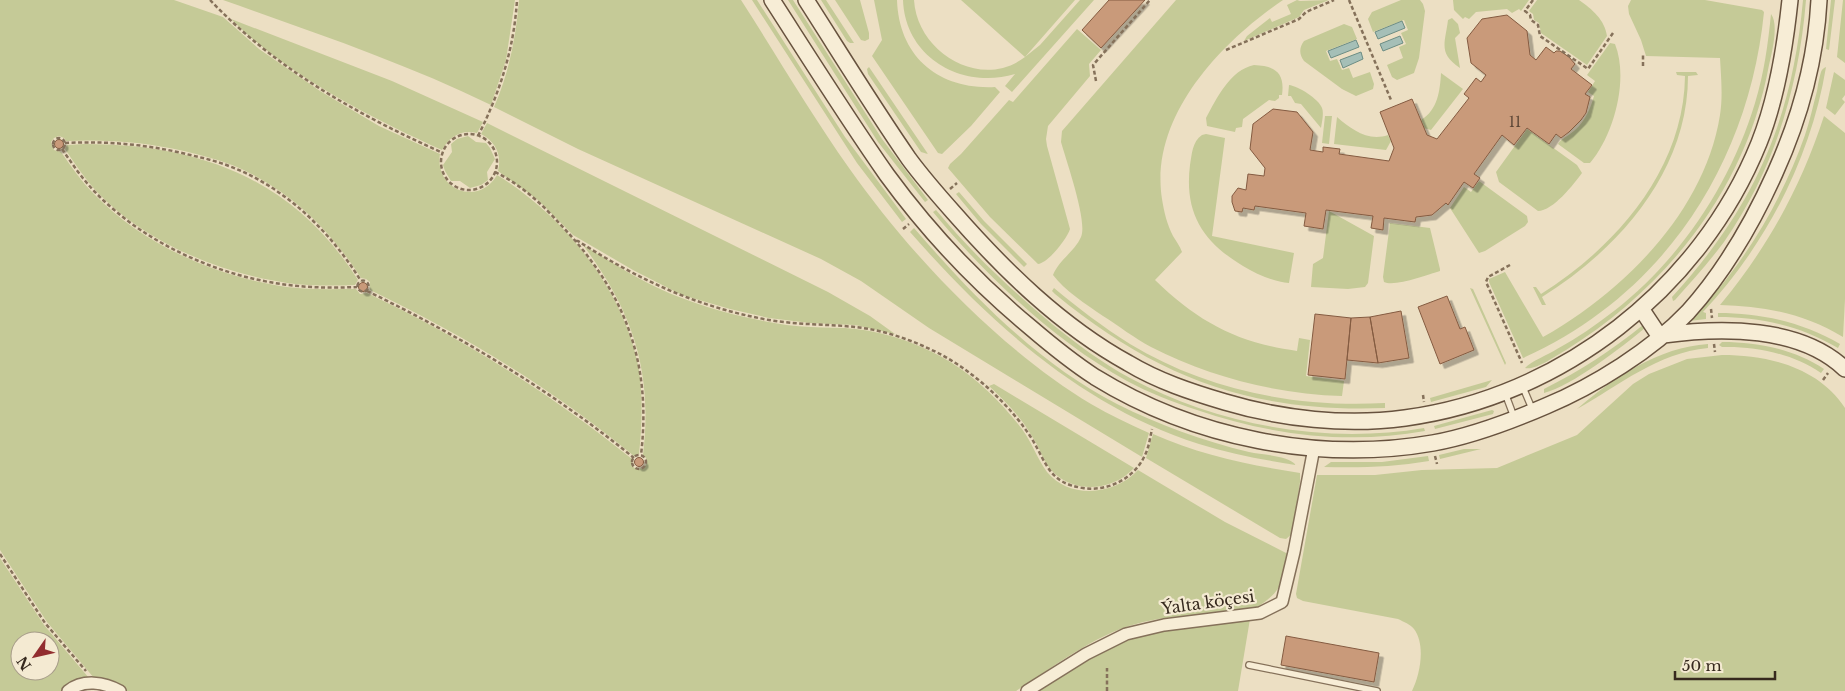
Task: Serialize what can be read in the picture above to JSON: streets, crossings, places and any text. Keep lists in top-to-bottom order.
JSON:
{
  "streets": {
    "street": ["Ýalta köçesi"]
  },
  "house_numbers": ["11"],
  "scale_bar": "50 m",
  "north": "bottom left"
}
